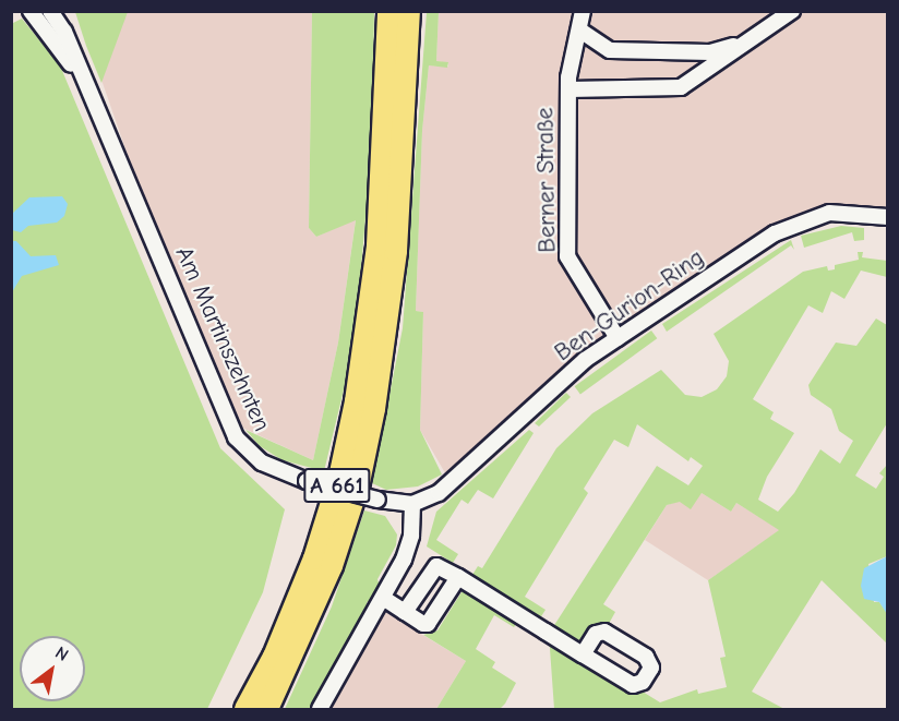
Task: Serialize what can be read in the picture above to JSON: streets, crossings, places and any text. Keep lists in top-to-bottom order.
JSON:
{
  "streets": {
    "highway": ["A 661"],
    "street": ["Berner Straße", "Ben-Gurion-Ring", "Am Martinszehnten"]
  },
  "crossings": [
    ["Berner Straße", "Ben-Gurion-Ring"],
    ["Ben-Gurion-Ring", "Am Martinszehnten"]
  ],
  "north": "top right"
}
